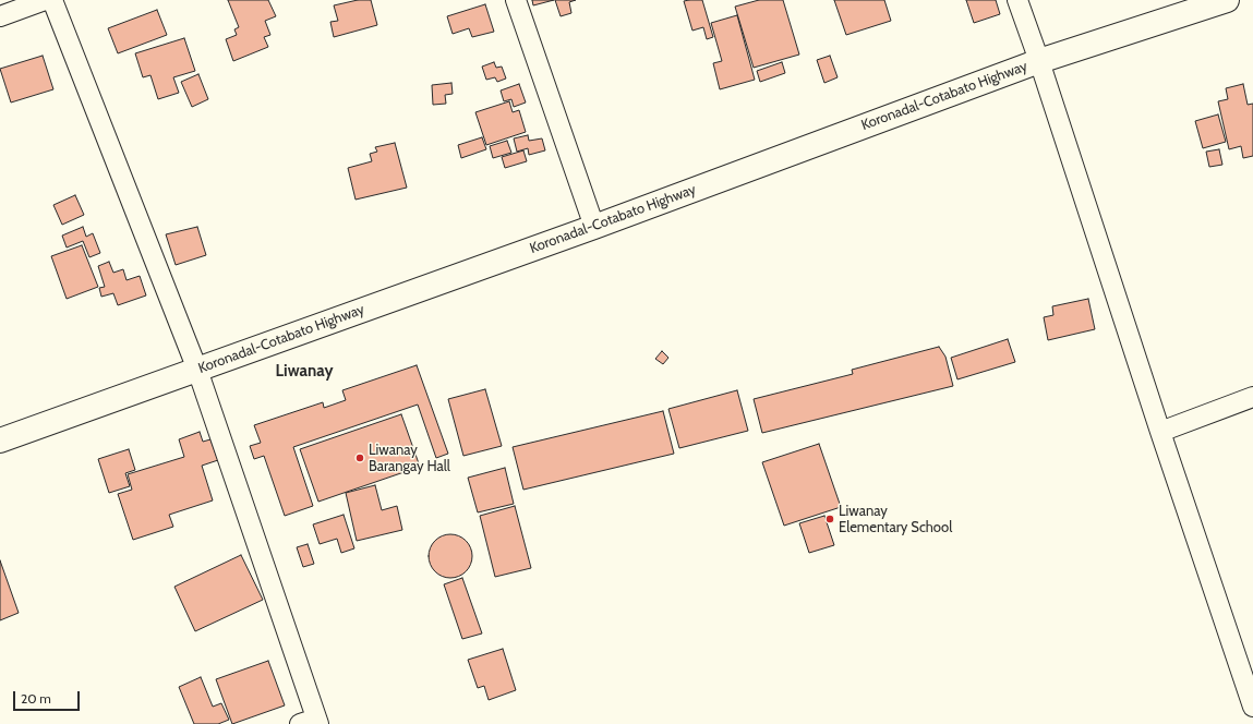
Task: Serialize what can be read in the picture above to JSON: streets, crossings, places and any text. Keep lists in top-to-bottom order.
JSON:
{
  "streets": {
    "highway": ["Koronadal-Cotabato Highway"]
  },
  "districts": ["Liwanay"],
  "places": ["Liwanay Barangay Hall", "Liwanay Elementary School"],
  "scale_bar": "20 m"
}
